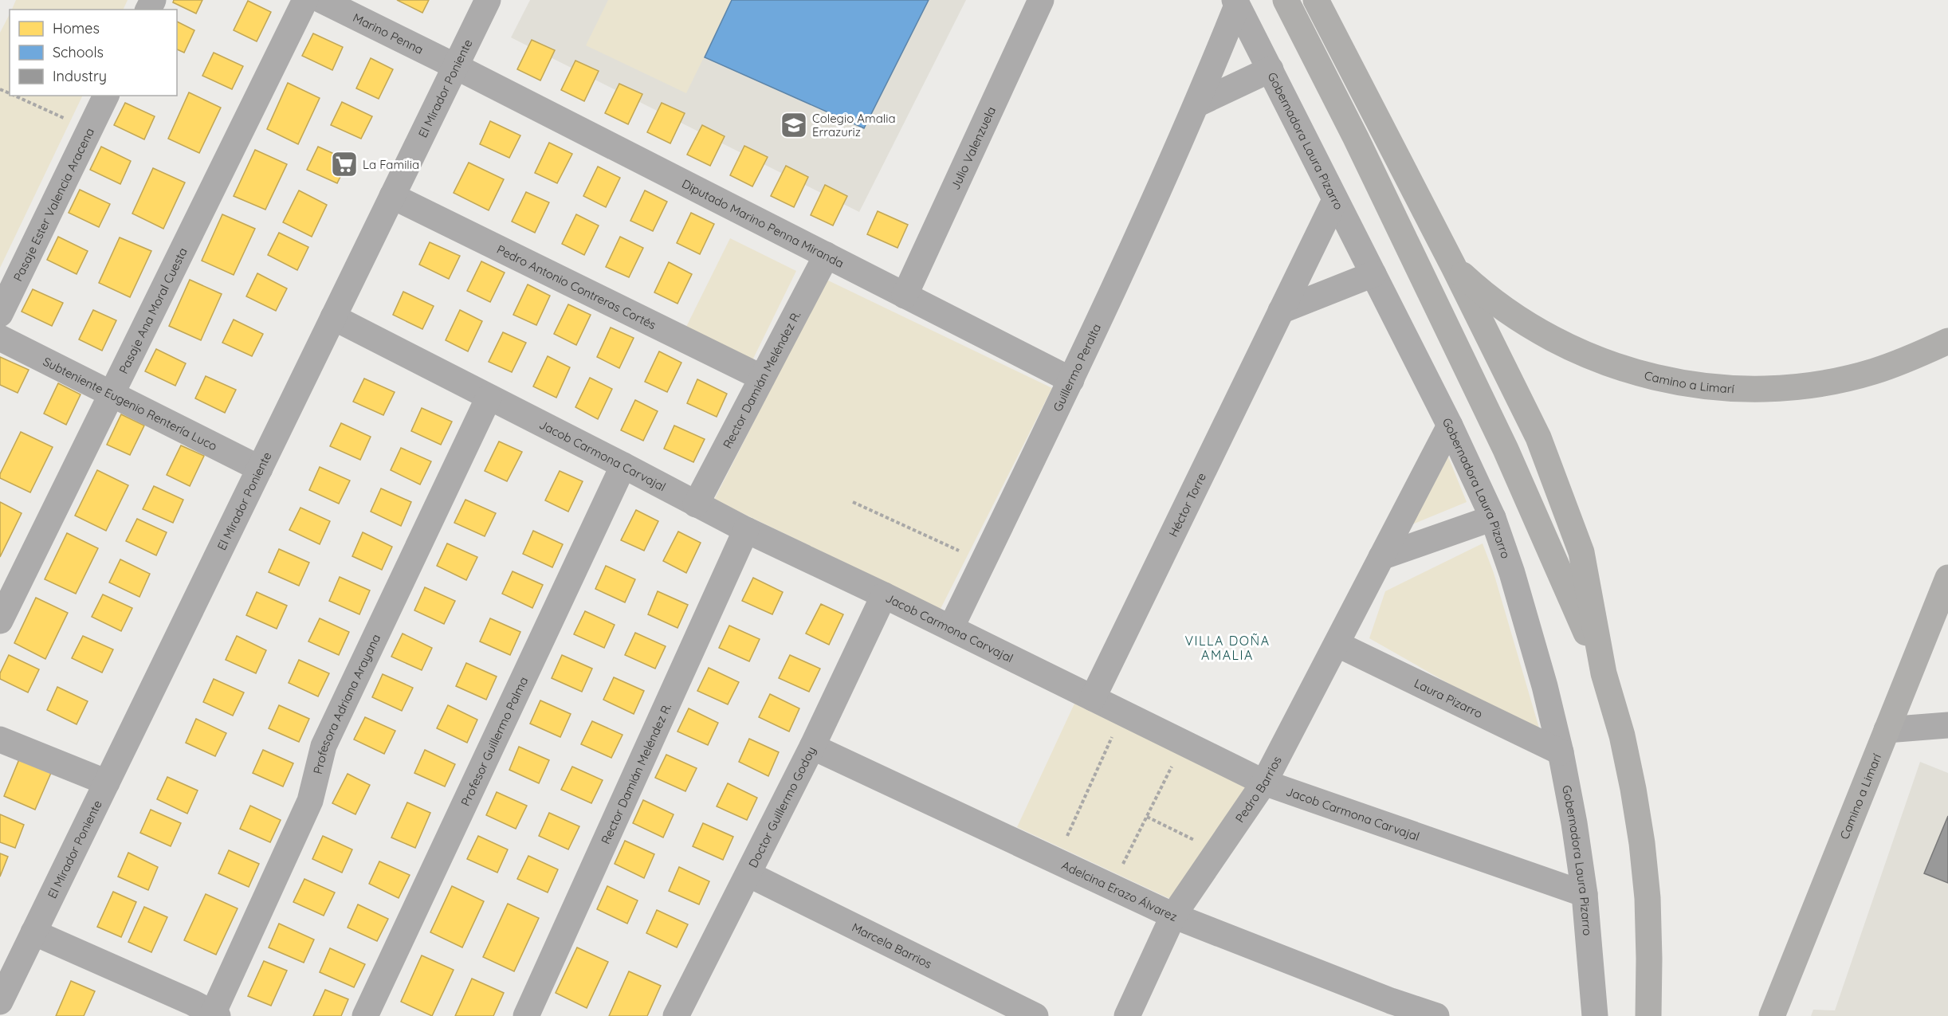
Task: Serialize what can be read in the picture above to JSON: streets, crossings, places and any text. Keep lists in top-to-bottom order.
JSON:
{
  "streets": {
    "main road": ["Camino a Limarí"],
    "street": [
      "Marino Penna",
      "El Mirador Poniente",
      "Gobernadora Laura Pizarro",
      "Julio Valenzuela",
      "Pasaje Ester Valencia Aracena",
      "Diputado Marino Penna Miranda",
      "Pedro Antonio Contreras Cortés",
      "Pasaje Ana Moral Cuesta",
      "Guillermo Peralta",
      "Rector Damián Meléndez R.",
      "Subteniente Eugenio Rentería Luco",
      "Jacob Carmona Carvajal",
      "Héctor Torre",
      "Laura Pizarro",
      "Profesora Adriana Arayana",
      "Profesor Guillermo Palma",
      "Pedro Barrios",
      "Doctor Guillermo Godoy",
      "Adelcina Erazo Álvarez",
      "Marcela Barrios"
    ]
  },
  "crossings": [
    ["Marino Penna", "El Mirador Poniente"],
    ["Marino Penna", "Diputado Marino Penna Miranda"],
    ["El Mirador Poniente", "Diputado Marino Penna Miranda"],
    ["El Mirador Poniente", "Pedro Antonio Contreras Cortés"],
    ["El Mirador Poniente", "Subteniente Eugenio Rentería Luco"],
    ["El Mirador Poniente", "Jacob Carmona Carvajal"],
    ["Gobernadora Laura Pizarro", "Guillermo Peralta"],
    ["Gobernadora Laura Pizarro", "Jacob Carmona Carvajal"],
    ["Gobernadora Laura Pizarro", "Héctor Torre"],
    ["Gobernadora Laura Pizarro", "Laura Pizarro"],
    ["Gobernadora Laura Pizarro", "Pedro Barrios"],
    ["Julio Valenzuela", "Diputado Marino Penna Miranda"],
    ["Diputado Marino Penna Miranda", "Guillermo Peralta"],
    ["Diputado Marino Penna Miranda", "Rector Damián Meléndez R."],
    ["Pedro Antonio Contreras Cortés", "Rector Damián Meléndez R."],
    ["Pasaje Ana Moral Cuesta", "Subteniente Eugenio Rentería Luco"],
    ["Guillermo Peralta", "Jacob Carmona Carvajal"],
    ["Rector Damián Meléndez R.", "Jacob Carmona Carvajal"],
    ["Jacob Carmona Carvajal", "Héctor Torre"],
    ["Jacob Carmona Carvajal", "Profesora Adriana Arayana"],
    ["Jacob Carmona Carvajal", "Profesor Guillermo Palma"],
    ["Jacob Carmona Carvajal", "Pedro Barrios"],
    ["Jacob Carmona Carvajal", "Doctor Guillermo Godoy"],
    ["Laura Pizarro", "Pedro Barrios"],
    ["Pedro Barrios", "Adelcina Erazo Álvarez"],
    ["Doctor Guillermo Godoy", "Adelcina Erazo Álvarez"],
    ["Doctor Guillermo Godoy", "Marcela Barrios"]
  ],
  "districts": ["VILLA DOÑA AMALIA"],
  "places": {
    "school or university": ["Colegio Amalia Errazuriz"],
    "supermarket": ["La Familia"]
  },
  "legend": ["Homes", "Schools", "Industry"]
}
